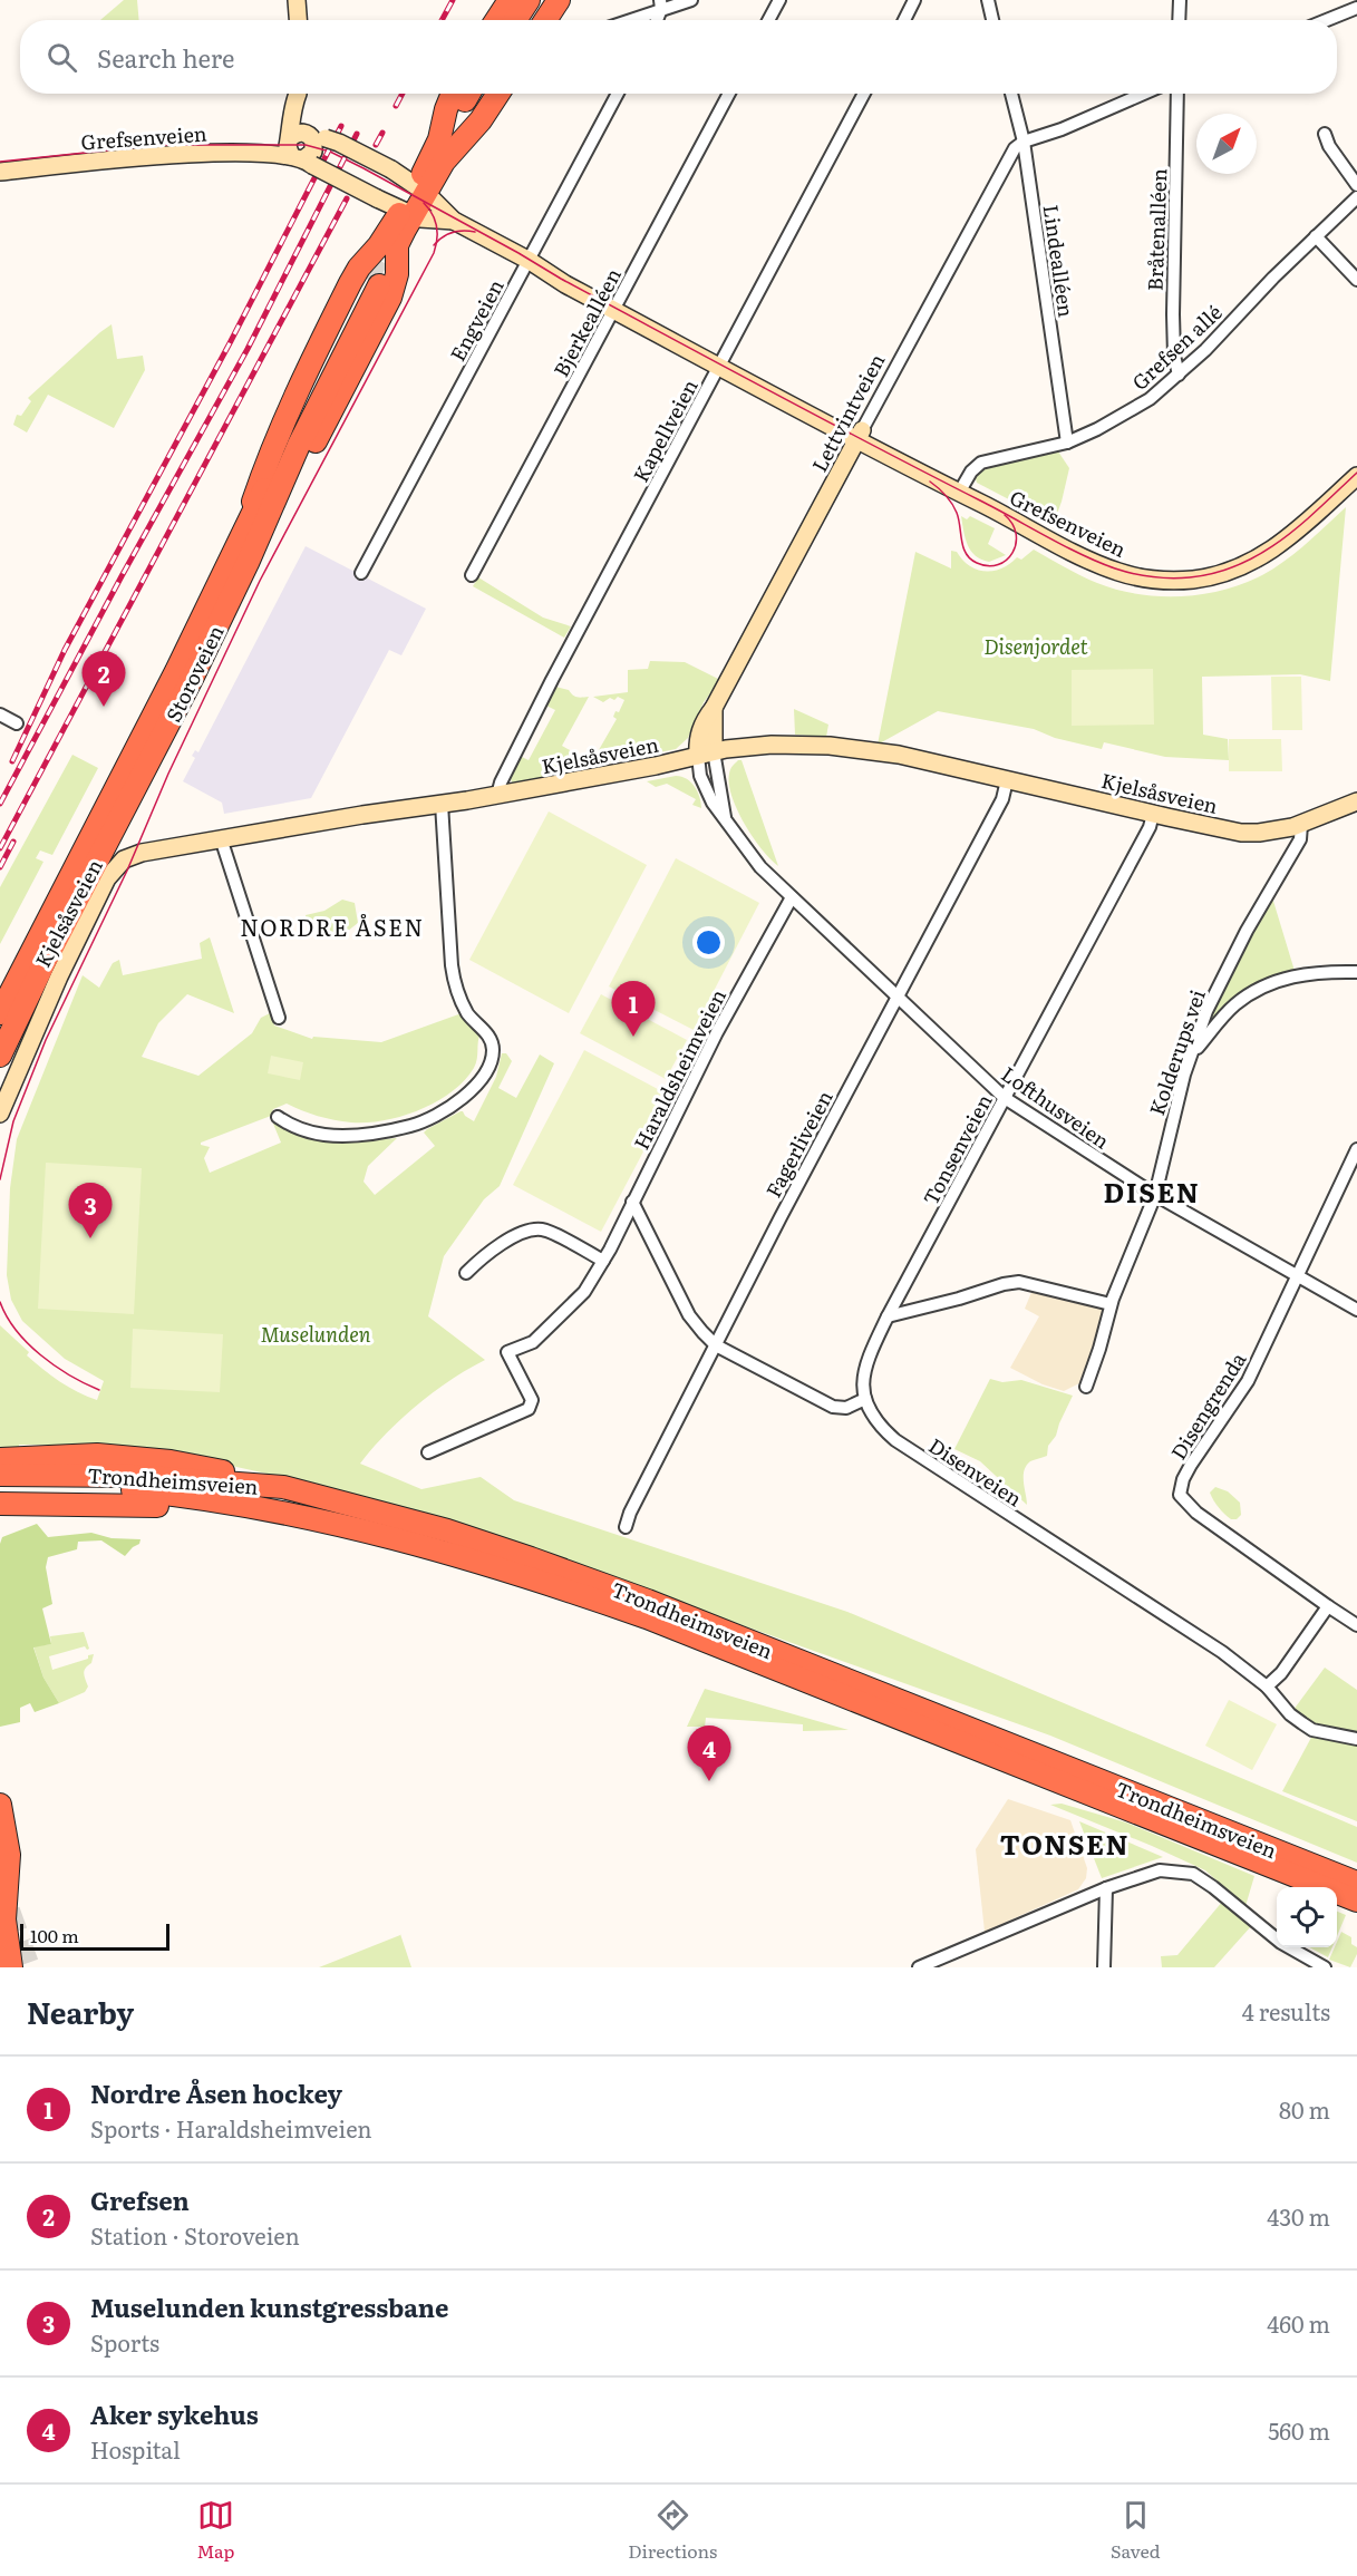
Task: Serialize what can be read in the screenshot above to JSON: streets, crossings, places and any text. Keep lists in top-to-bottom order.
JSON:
{
  "streets": {
    "highway": ["Storoveien", "Trondheimsveien"],
    "street": [
      "Grefsenveien",
      "Bråtenalléen",
      "Lindealléen",
      "Engveien",
      "Bjerkealléen",
      "Grefsen allé",
      "Lettvintveien",
      "Kapellveien",
      "Kjelsåsveien",
      "Kolderups vei",
      "Haraldsheimveien",
      "Lofthusveien",
      "Fagerliveien",
      "Tonsenveien",
      "Disengrenda",
      "Disenveien"
    ]
  },
  "crossings": [
    ["Grefsenveien", "Engveien"],
    ["Grefsenveien", "Bjerkealléen"],
    ["Grefsenveien", "Grefsen allé"],
    ["Grefsenveien", "Lettvintveien"],
    ["Grefsenveien", "Kapellveien"],
    ["Bråtenalléen", "Grefsen allé"],
    ["Lindealléen", "Grefsen allé"],
    ["Lindealléen", "Lettvintveien"],
    ["Lettvintveien", "Kjelsåsveien"],
    ["Lettvintveien", "Lofthusveien"],
    ["Kapellveien", "Kjelsåsveien"],
    ["Kjelsåsveien", "Kolderups vei"],
    ["Kjelsåsveien", "Lofthusveien"],
    ["Kjelsåsveien", "Fagerliveien"],
    ["Kjelsåsveien", "Tonsenveien"],
    ["Kolderups vei", "Lofthusveien"],
    ["Haraldsheimveien", "Lofthusveien"],
    ["Lofthusveien", "Fagerliveien"],
    ["Lofthusveien", "Tonsenveien"],
    ["Lofthusveien", "Disengrenda"],
    ["Tonsenveien", "Disenveien"]
  ],
  "districts": ["NORDRE ÅSEN", "DISEN", "TONSEN"],
  "parks": ["Disenjordet", "Muselunden"],
  "scale_bar": "100 m",
  "north": "top right",
  "page": {
    "search": "Search here",
    "pins": [
      "2",
      "1",
      "3",
      "4"
    ],
    "scale": "100 m",
    "heading": ["Nearby", "4 results"],
    "list": [
      {
        "mark": "1",
        "name": "Nordre Åsen hockey",
        "note": "Sports · Haraldsheimveien",
        "value": "80 m"
      },
      {
        "mark": "2",
        "name": "Grefsen",
        "note": "Station · Storoveien",
        "value": "430 m"
      },
      {
        "mark": "3",
        "name": "Muselunden kunstgressbane",
        "note": "Sports",
        "value": "460 m"
      },
      {
        "mark": "4",
        "name": "Aker sykehus",
        "note": "Hospital",
        "value": "560 m"
      }
    ],
    "nav": ["Map", "Directions", "Saved"]
  }
}
